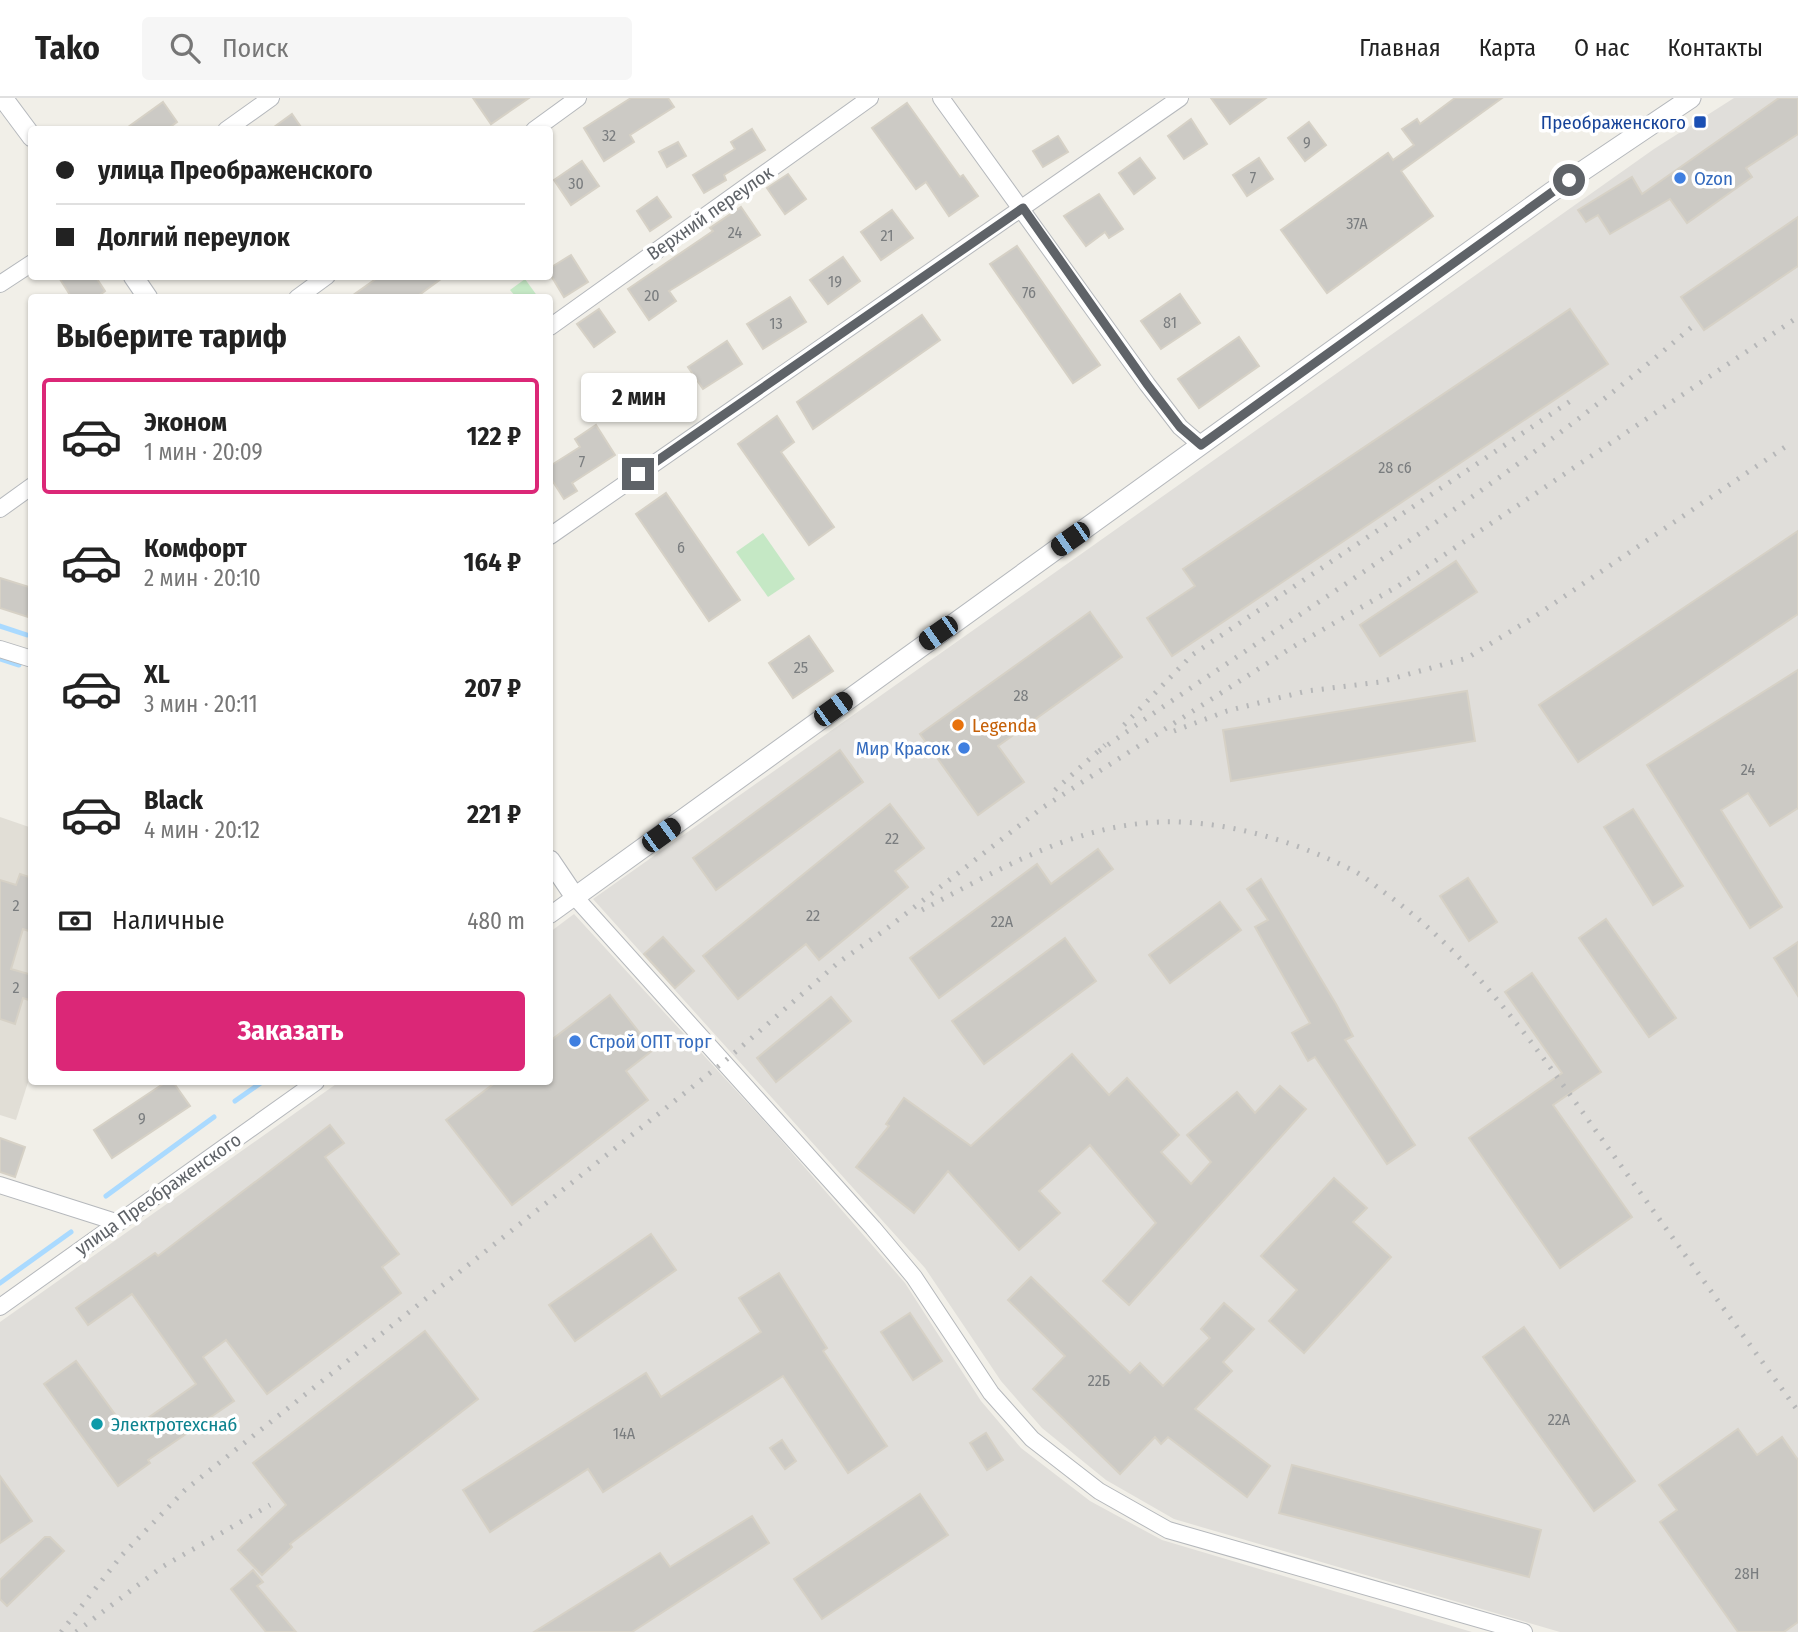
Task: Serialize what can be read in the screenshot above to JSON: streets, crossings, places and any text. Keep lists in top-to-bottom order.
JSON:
{
  "streets": {
    "street": ["Верхний переулок", "улица Преображенского"]
  },
  "places": {
    "transit": ["Преображенского"],
    "other": [
      "Ozon",
      "Legenda",
      "Мир Красок",
      "Строй ОПТ торг",
      "Электротехснаб"
    ]
  },
  "house_numbers": [
    "32",
    "9",
    "7",
    "30",
    "37А",
    "24",
    "21",
    "19",
    "76",
    "20",
    "81",
    "13",
    "7",
    "28 с6",
    "6",
    "25",
    "28",
    "24",
    "22",
    "2",
    "22",
    "22А",
    "2",
    "9",
    "22Б",
    "22А",
    "14А",
    "28Н"
  ],
  "page": {
    "header": "Tako",
    "search": "Поиск",
    "nav": [
      "Главная",
      "Карта",
      "О нас",
      "Контакты"
    ],
    "banner": ["улица Преображенского", "Долгий переулок"],
    "heading": "Выберите тариф",
    "bubble": "2 мин",
    "list": [
      {
        "name": "Эконом",
        "note": "1 мин · 20:09",
        "value": "122 ₽"
      },
      {
        "name": "Комфорт",
        "note": "2 мин · 20:10",
        "value": "164 ₽"
      },
      {
        "name": "XL",
        "note": "3 мин · 20:11",
        "value": "207 ₽"
      },
      {
        "name": "Black",
        "note": "4 мин · 20:12",
        "value": "221 ₽"
      }
    ],
    "pay": ["Наличные", "480 m"],
    "buttons": "Заказать"
  }
}
